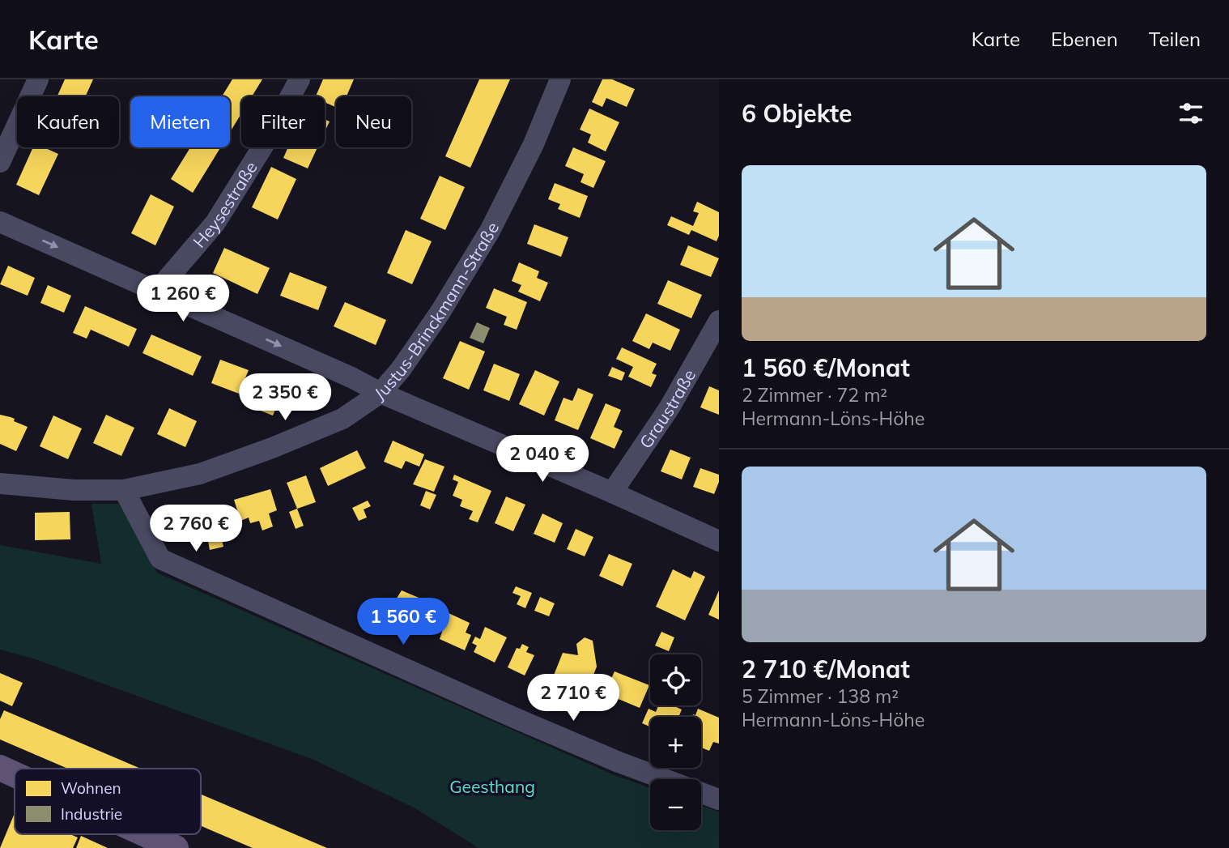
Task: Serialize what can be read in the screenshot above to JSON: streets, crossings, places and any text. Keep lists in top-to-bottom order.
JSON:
{
  "streets": {
    "street": ["Heysestraße", "Justus-Brinckmann-Straße", "Graustraße"]
  },
  "parks": ["Geesthang"],
  "legend": ["Wohnen", "Industrie"],
  "page": {
    "header": "Karte",
    "nav": ["Karte", "Ebenen", "Teilen"],
    "heading": "6 Objekte",
    "chip": [
      "Kaufen",
      "Mieten",
      "Filter",
      "Neu"
    ],
    "list": [
      {
        "name": "1 560 €/Monat",
        "note": "2 Zimmer · 72 m² · Hermann-Löns-Höhe"
      },
      {
        "name": "2 710 €/Monat",
        "note": "5 Zimmer · 138 m² · Hermann-Löns-Höhe"
      }
    ],
    "price": [
      "1 260 €",
      "2 350 €",
      "2 040 €",
      "2 760 €",
      "1 560 €",
      "2 710 €"
    ],
    "map_buttons": ["+", "−"]
  }
}
